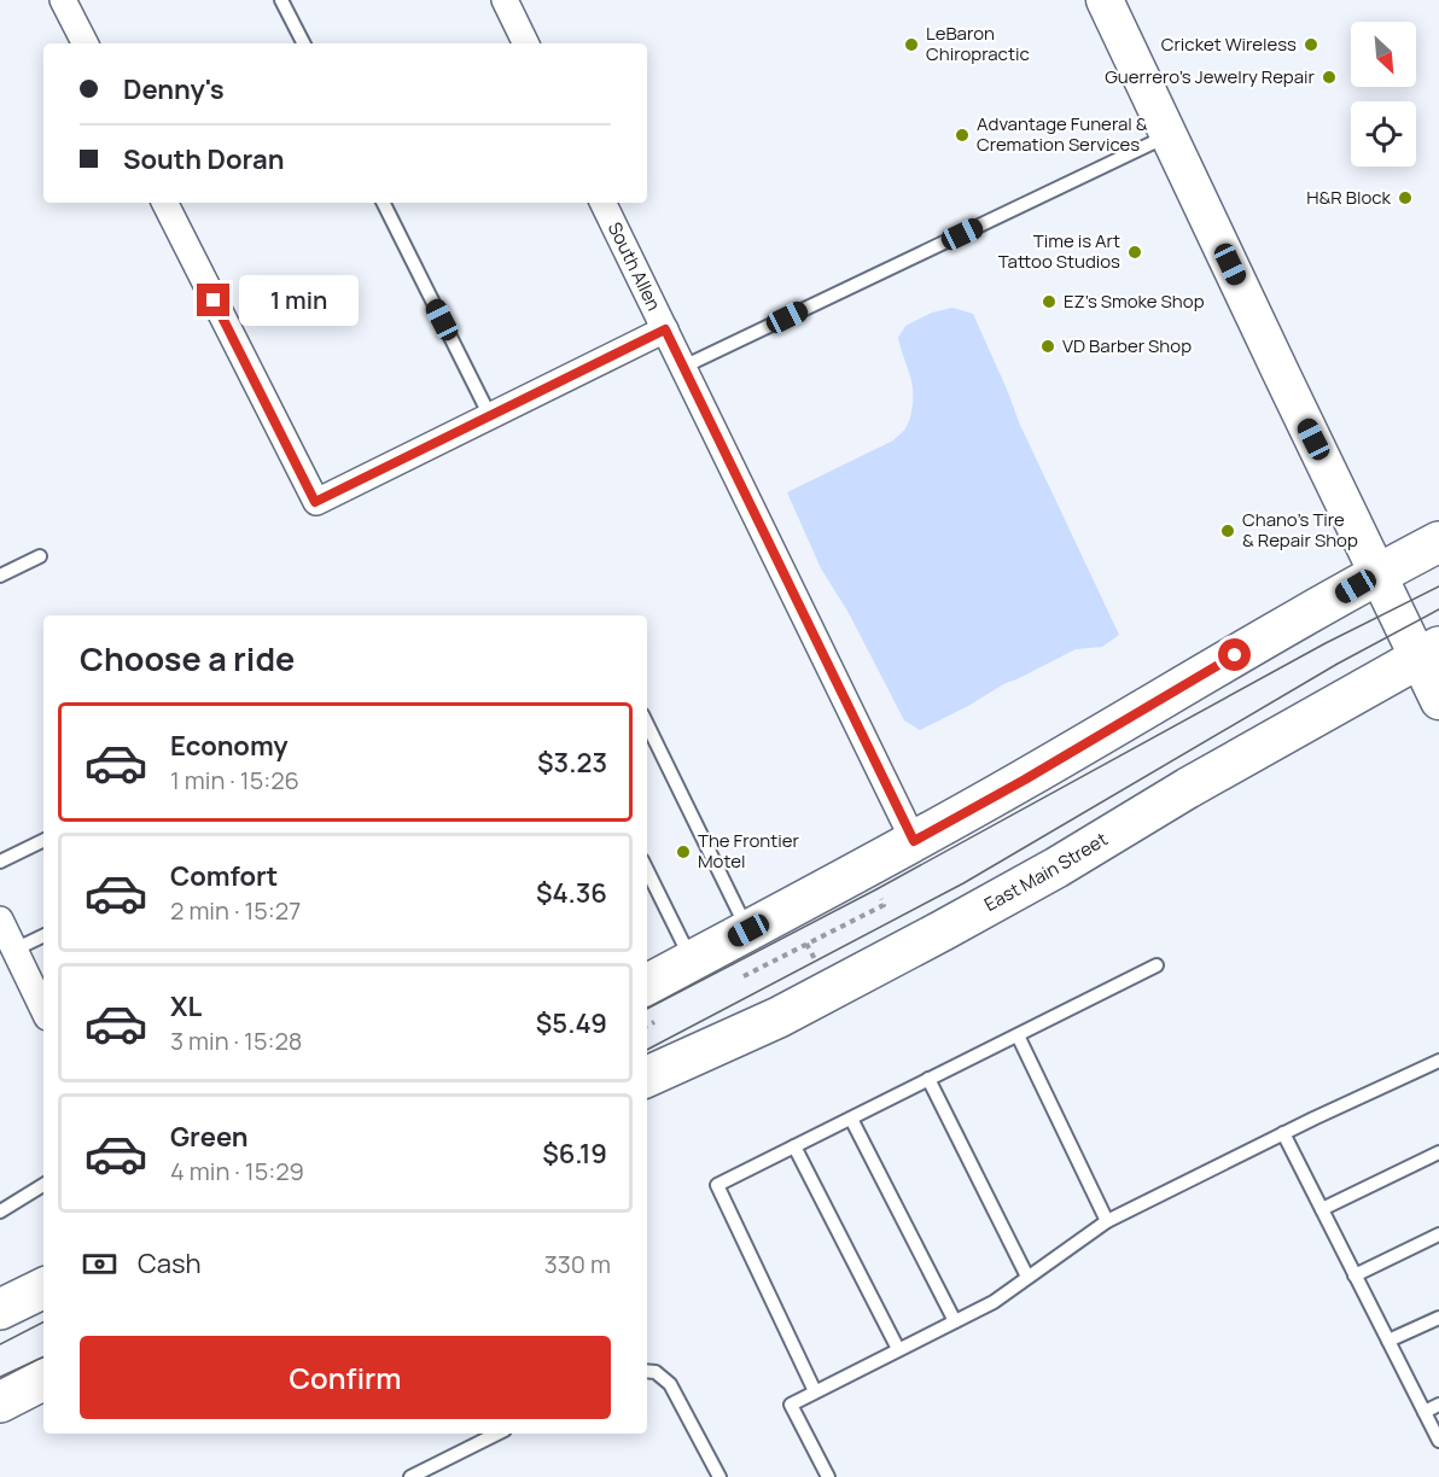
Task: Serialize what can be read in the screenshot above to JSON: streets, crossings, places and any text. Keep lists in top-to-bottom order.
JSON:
{
  "streets": {
    "main road": ["East Main Street"],
    "street": ["South Allen"]
  },
  "places": [
    "LeBaron Chiropractic",
    "Cricket Wireless",
    "Guerrero's Jewelry Repair",
    "Advantage Funeral & Cremation Services",
    "H&R Block",
    "Time is Art Tattoo Studios",
    "EZ's Smoke Shop",
    "VD Barber Shop",
    "Chano's Tire & Repair Shop",
    "The Frontier Motel"
  ],
  "north": "bottom right",
  "page": {
    "banner": ["Denny's", "South Doran"],
    "bubble": "1 min",
    "heading": "Choose a ride",
    "list": [
      {
        "name": "Economy",
        "note": "1 min · 15:26",
        "value": "$3.23"
      },
      {
        "name": "Comfort",
        "note": "2 min · 15:27",
        "value": "$4.36"
      },
      {
        "name": "XL",
        "note": "3 min · 15:28",
        "value": "$5.49"
      },
      {
        "name": "Green",
        "note": "4 min · 15:29",
        "value": "$6.19"
      }
    ],
    "pay": ["Cash", "330 m"],
    "buttons": "Confirm"
  }
}
